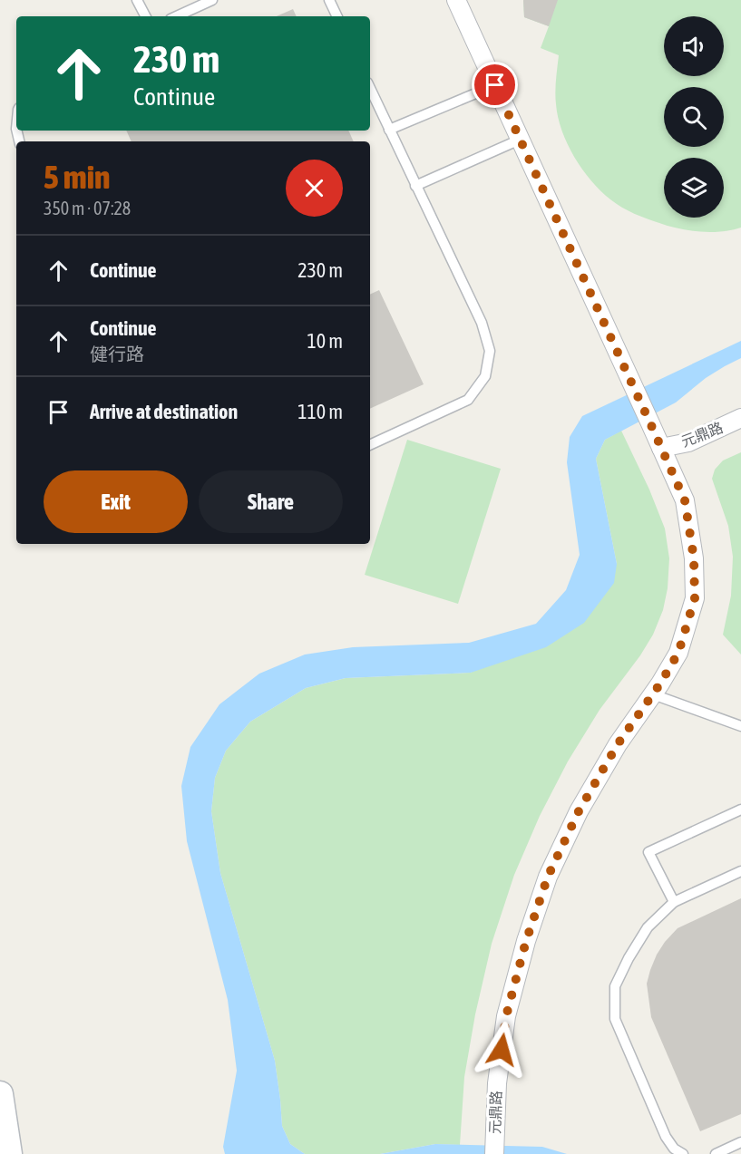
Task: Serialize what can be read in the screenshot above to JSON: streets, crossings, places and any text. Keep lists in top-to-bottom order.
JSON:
{
  "streets": {
    "street": ["元鼎路"]
  },
  "page": {
    "turn": ["230 m", "Continue"],
    "heading": ["5 min", "350 m · 07:28"],
    "list": [
      {
        "name": "Continue",
        "value": "230 m"
      },
      {
        "name": "Continue",
        "note": "健行路",
        "value": "10 m"
      },
      {
        "name": "Arrive at destination",
        "value": "110 m"
      }
    ],
    "buttons": ["Exit", "Share"]
  }
}
